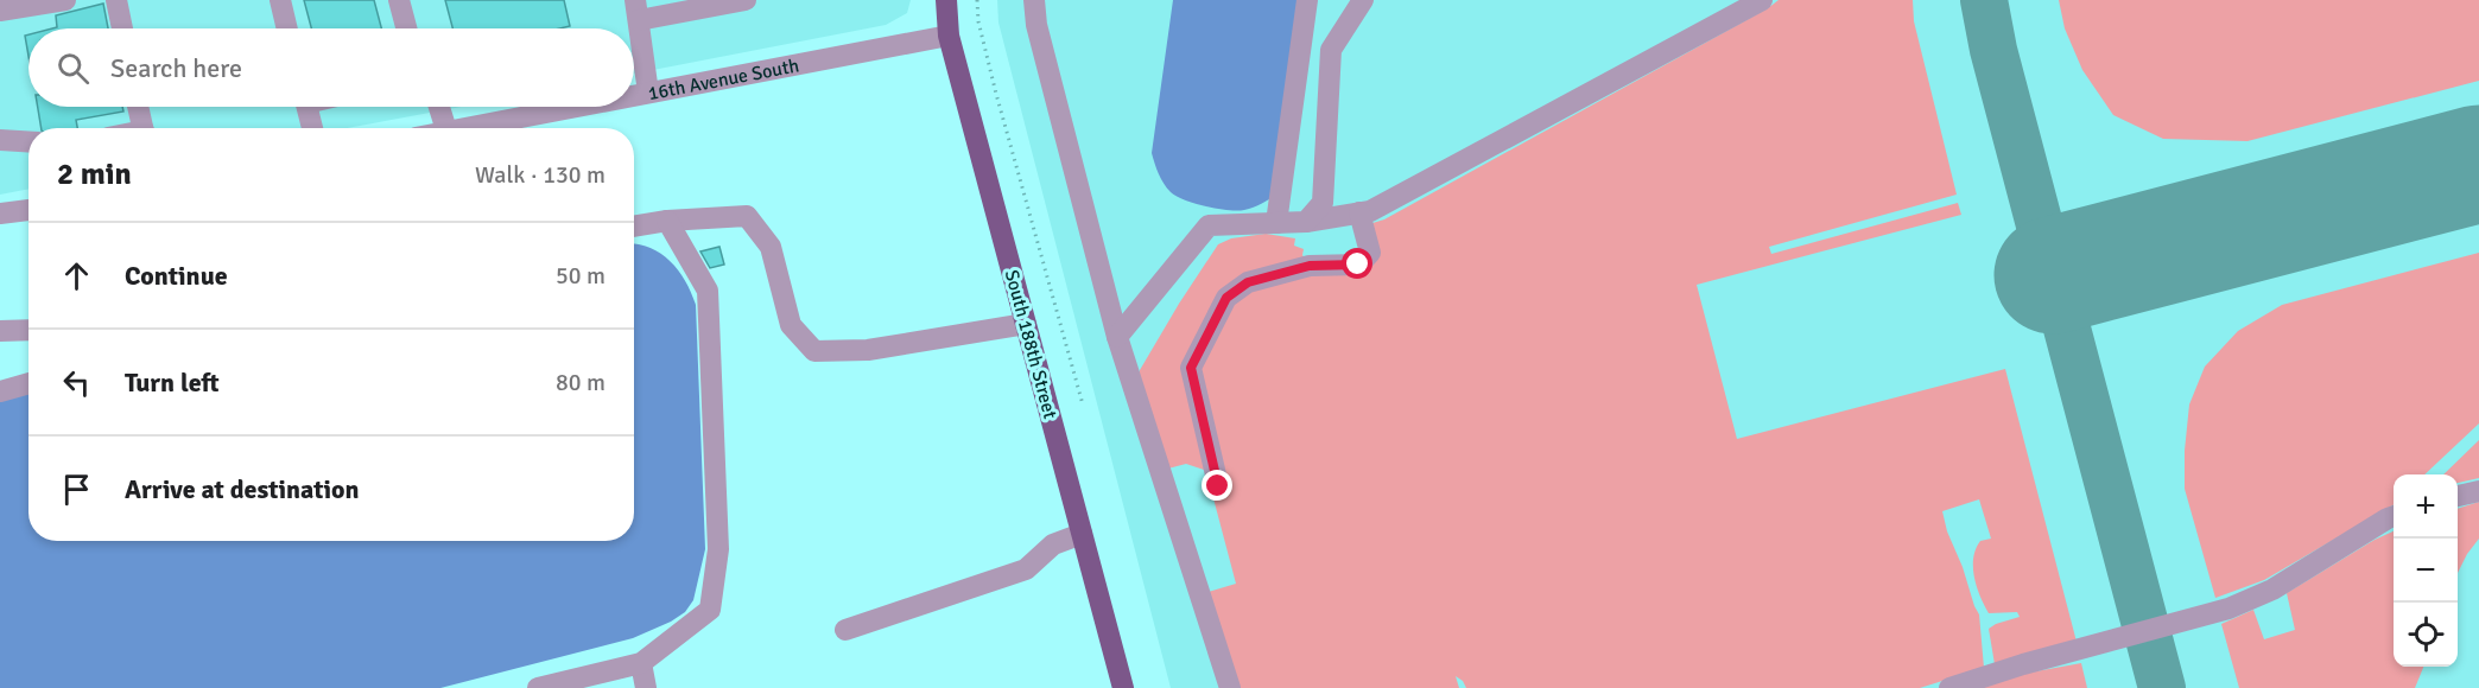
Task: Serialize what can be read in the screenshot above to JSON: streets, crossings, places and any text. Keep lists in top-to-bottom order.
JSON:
{
  "streets": {
    "main road": ["South 188th Street"],
    "street": ["16th Avenue South"]
  },
  "crossings": [
    ["16th Avenue South", "South 188th Street"]
  ],
  "page": {
    "search": "Search here",
    "heading": ["2 min", "Walk · 130 m"],
    "list": [
      ["Continue", "50 m"],
      ["Turn left", "80 m"],
      "Arrive at destination"
    ],
    "map_buttons": ["+", "−"]
  }
}
